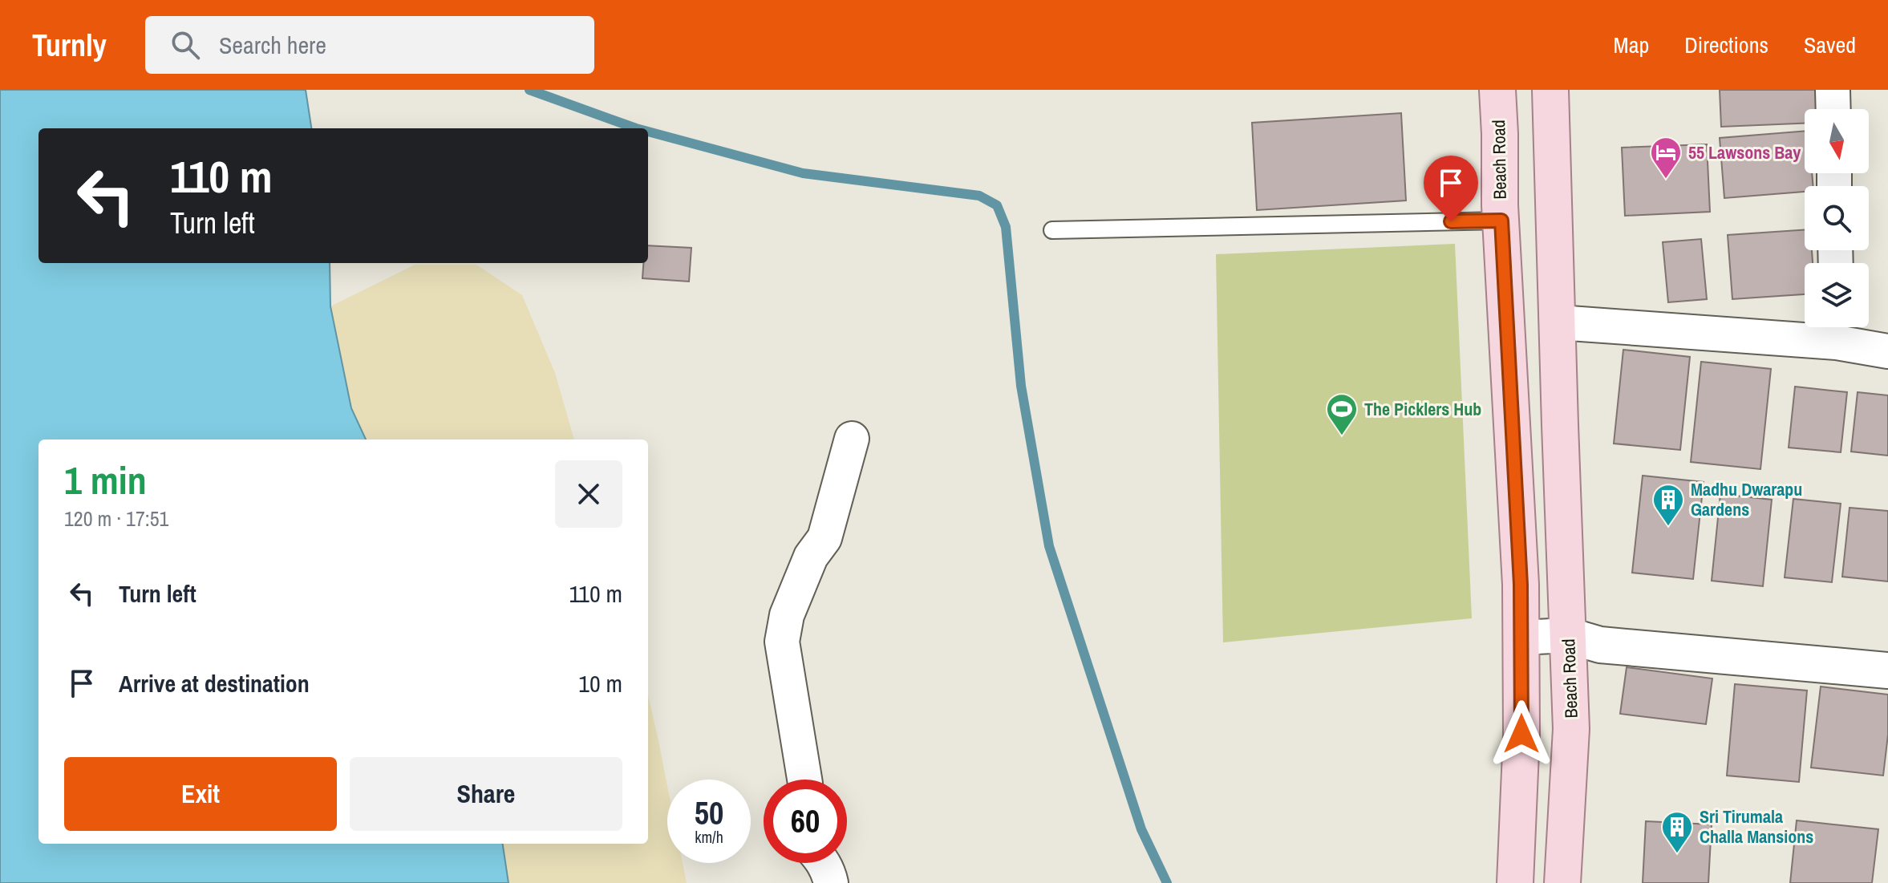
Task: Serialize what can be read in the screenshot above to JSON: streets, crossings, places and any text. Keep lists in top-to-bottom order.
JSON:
{
  "streets": {
    "main road": ["Beach Road"]
  },
  "places": {
    "hotel": ["55 Lawsons Bay"],
    "sports": ["The Picklers Hub"],
    "building": ["Madhu Dwarapu Gardens", "Sri Tirumala Challa Mansions"]
  },
  "north": "bottom",
  "page": {
    "header": "Turnly",
    "search": "Search here",
    "nav": ["Map", "Directions", "Saved"],
    "turn": ["110 m", "Turn left"],
    "heading": ["1 min", "120 m · 17:51"],
    "list": [
      {
        "name": "Turn left",
        "value": "110 m"
      },
      {
        "name": "Arrive at destination",
        "value": "10 m"
      }
    ],
    "buttons": ["Exit", "Share"],
    "speed": "50 km/h",
    "limit": "60"
  }
}
